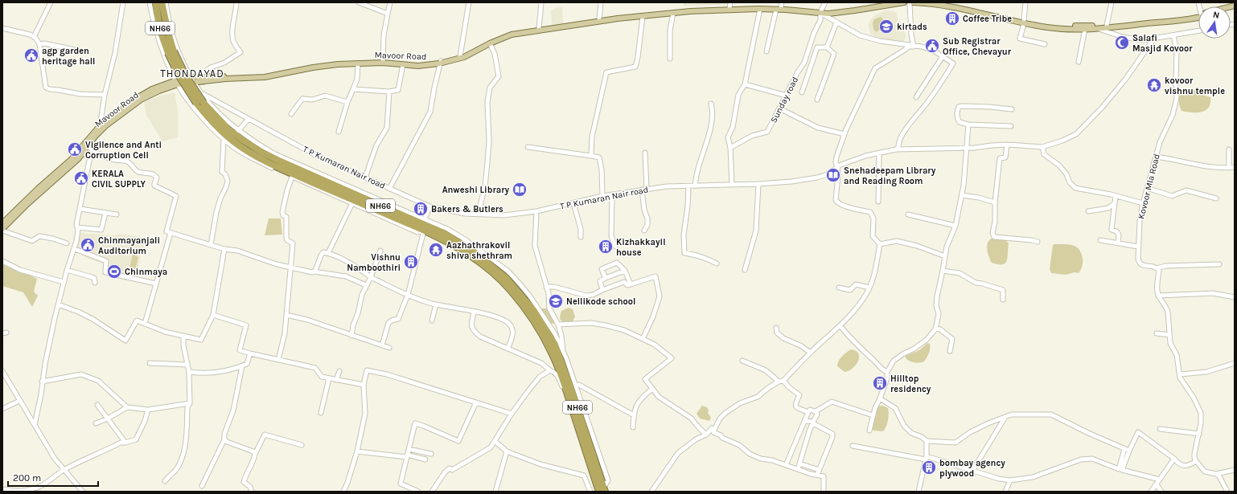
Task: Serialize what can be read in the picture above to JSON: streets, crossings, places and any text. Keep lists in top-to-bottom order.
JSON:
{
  "streets": {
    "highway": ["NH66"],
    "main road": ["Mavoor Road"],
    "street": ["Sunday road", "T P Kumaran Nair road", "Kovoor Mla Road"]
  },
  "crossings": [
    ["Mavoor Road", "Sunday road"]
  ],
  "districts": ["THONDAYAD"],
  "places": {
    "building": [
      "Coffee Tribe",
      "Bakers & Butlers",
      "Kizhakkayil house",
      "Vishnu Namboothiri",
      "Hilltop residency",
      "bombay agency plywood"
    ],
    "school or university": ["kirtads", "Nellikode school"],
    "mosque": ["Salafi Masjid Kovoor"],
    "public building": [
      "Sub Registrar Office, Chevayur",
      "agp garden heritage hall",
      "Vigilence and Anti Corruption Cell",
      "KERALA CIVIL SUPPLY",
      "Chinmayanjali Auditorium"
    ],
    "temple": ["kovoor vishnu temple", "Aazhathrakovil shiva shethram"],
    "library": ["Snehadeepam Library and Reading Room", "Anweshi Library"],
    "sports": ["Chinmaya"]
  },
  "scale_bar": "200 m",
  "north": "top"
}
